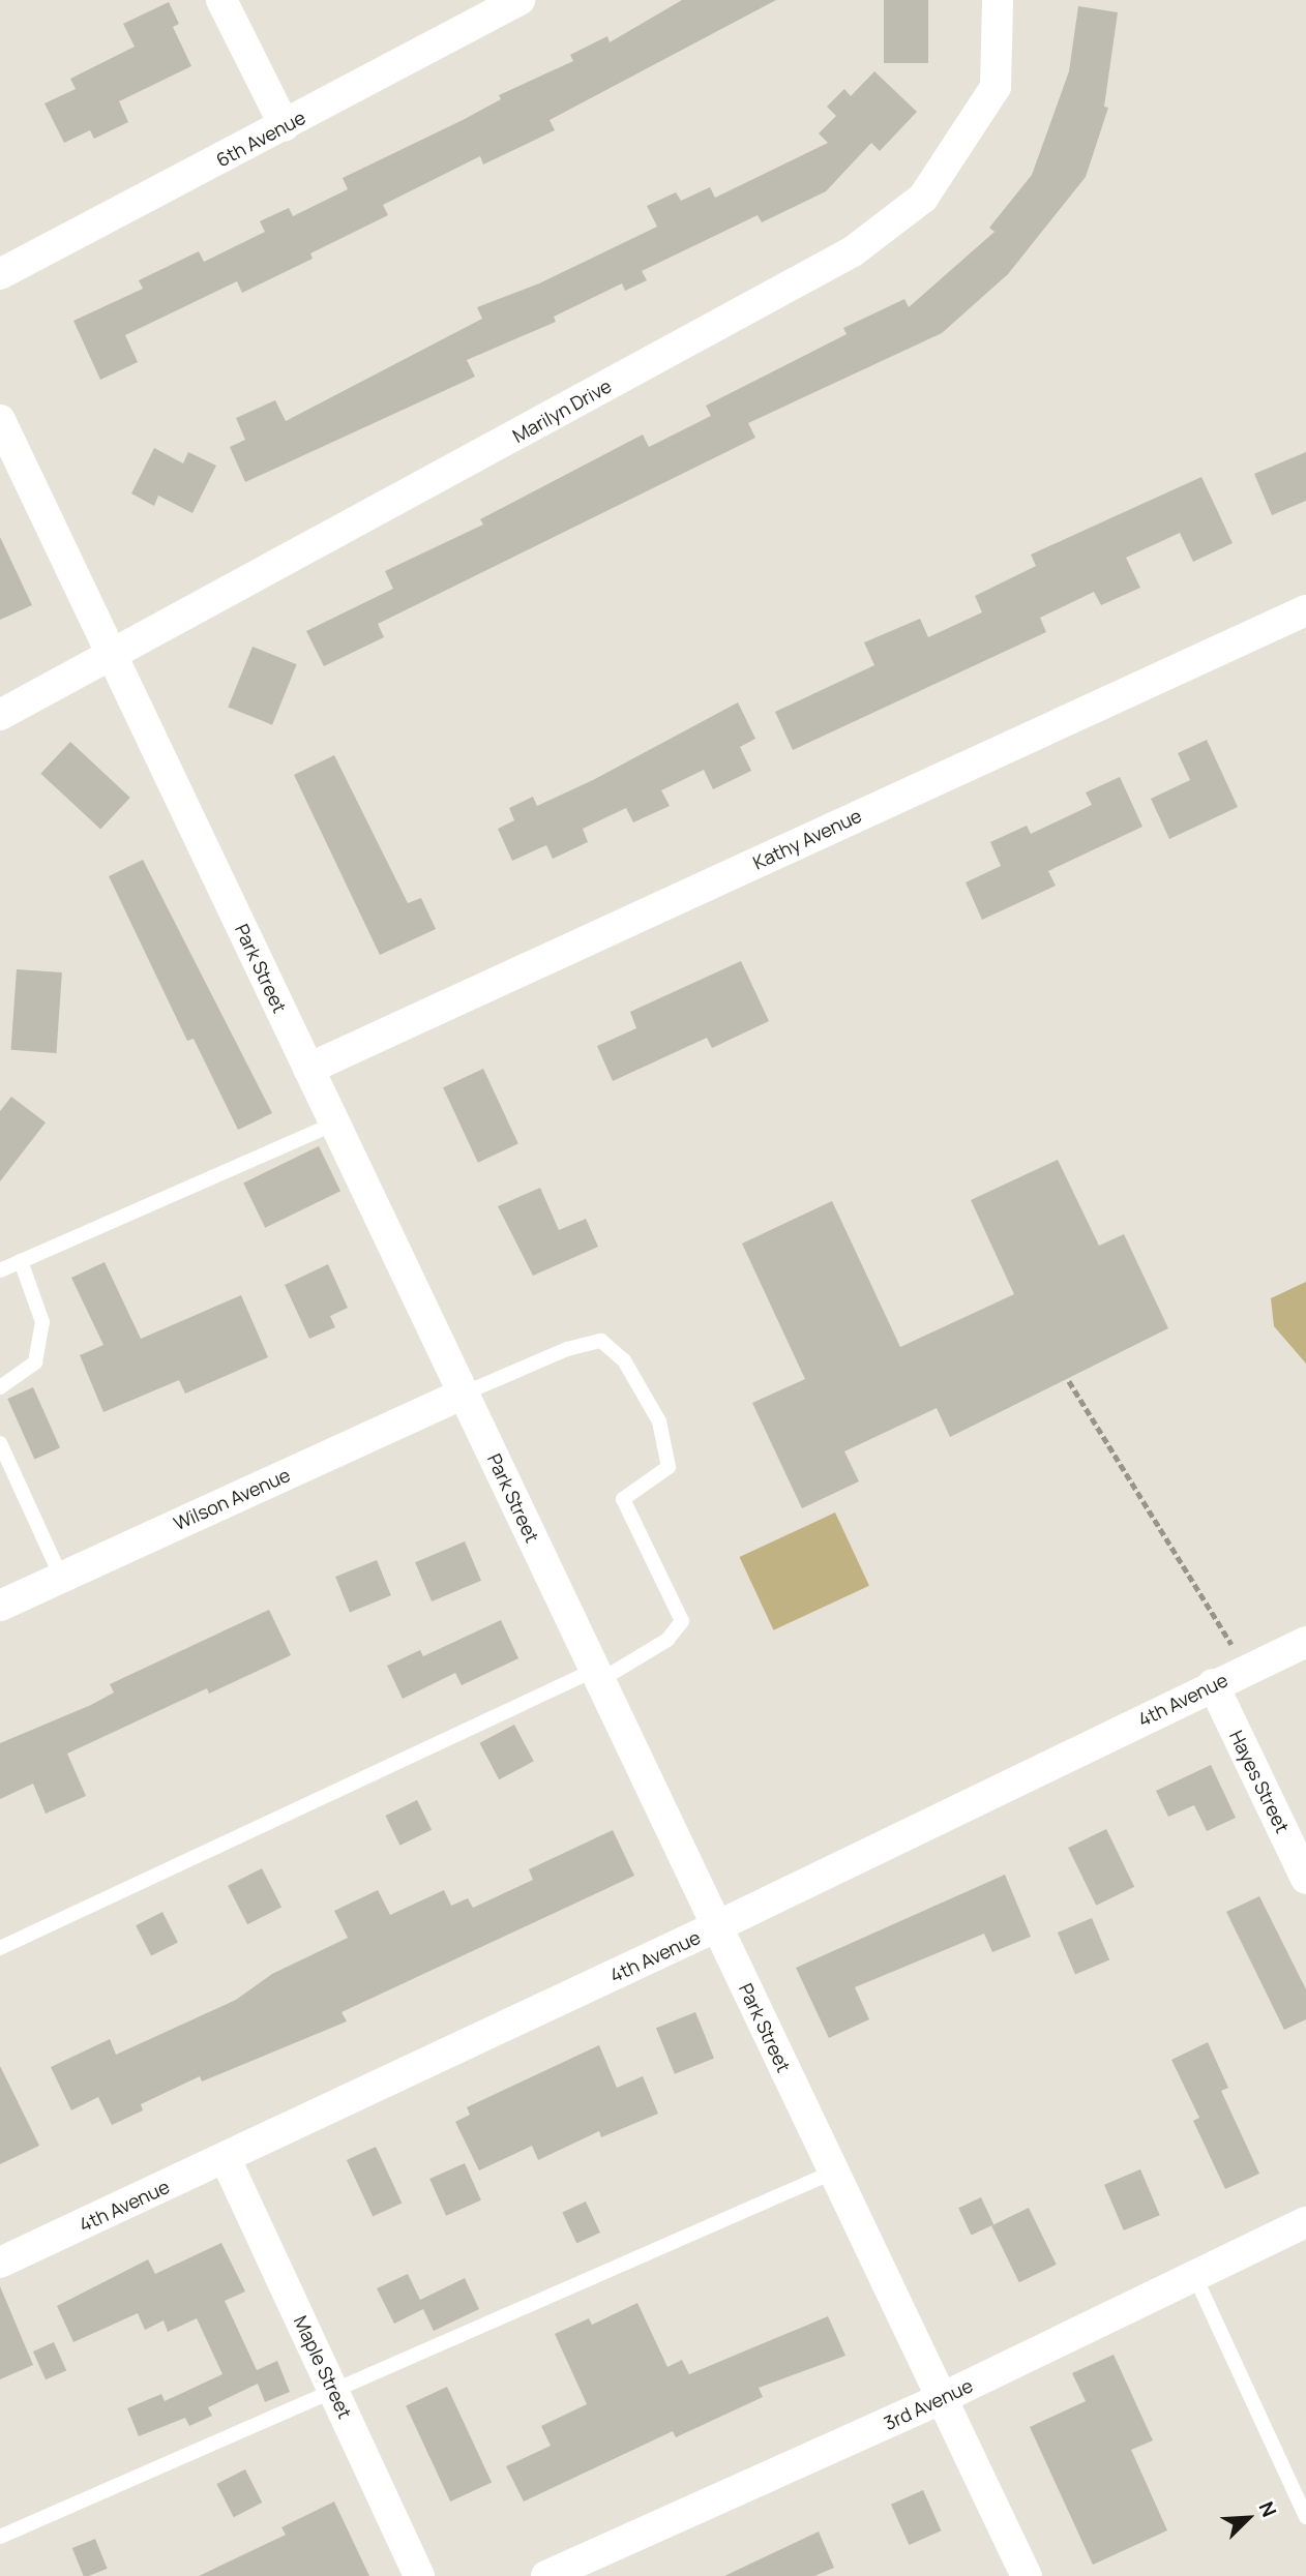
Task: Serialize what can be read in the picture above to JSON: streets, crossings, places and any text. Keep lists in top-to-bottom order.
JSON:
{
  "streets": {
    "street": [
      "6th Avenue",
      "Marilyn Drive",
      "Kathy Avenue",
      "Park Street",
      "Wilson Avenue",
      "4th Avenue",
      "Hayes Street",
      "Maple Street",
      "3rd Avenue"
    ]
  },
  "crossings": [
    ["Marilyn Drive", "Park Street"],
    ["Kathy Avenue", "Park Street"],
    ["Park Street", "Wilson Avenue"],
    ["Park Street", "4th Avenue"],
    ["Park Street", "3rd Avenue"],
    ["4th Avenue", "Hayes Street"],
    ["4th Avenue", "Maple Street"]
  ],
  "north": "top right"
}
